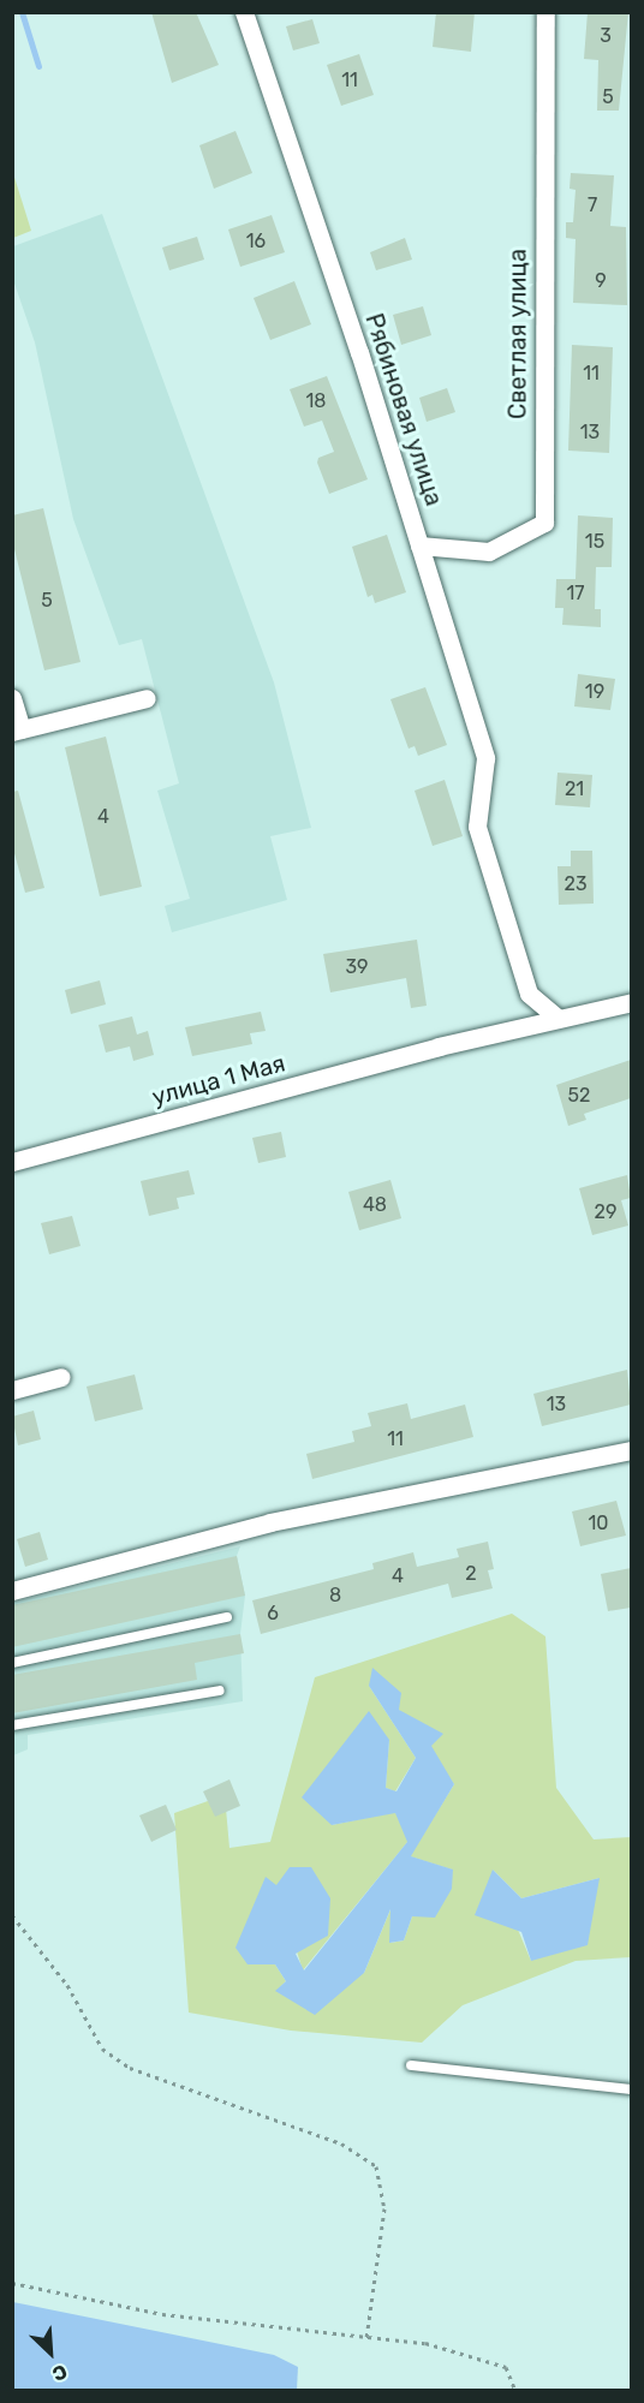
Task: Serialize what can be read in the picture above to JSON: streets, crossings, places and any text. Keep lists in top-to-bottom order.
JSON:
{
  "streets": {
    "street": ["Светлая улица", "Рябиновая улица", "улица 1 Мая"]
  },
  "crossings": [
    ["Светлая улица", "Рябиновая улица"],
    ["Рябиновая улица", "улица 1 Мая"]
  ],
  "house_numbers": [
    "3",
    "11",
    "5",
    "7",
    "16",
    "9",
    "11",
    "18",
    "13",
    "15",
    "17",
    "5",
    "19",
    "21",
    "4",
    "23",
    "39",
    "52",
    "48",
    "29",
    "13",
    "11",
    "10",
    "2",
    "4",
    "8",
    "6"
  ],
  "north": "bottom right"
}
